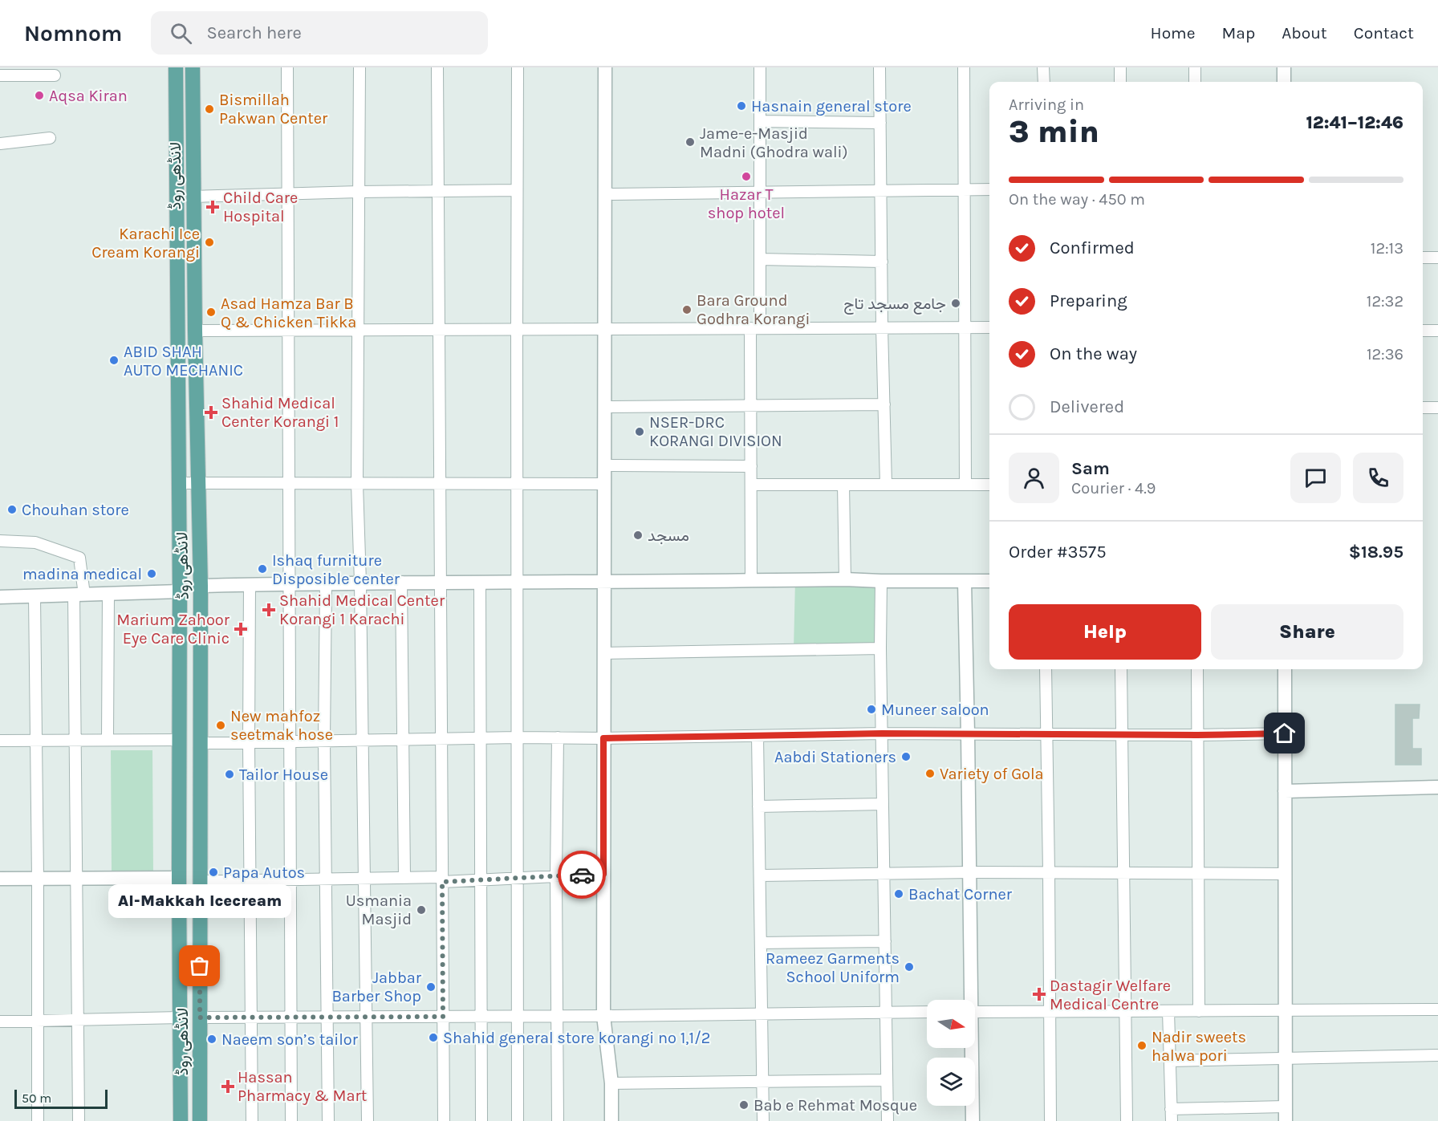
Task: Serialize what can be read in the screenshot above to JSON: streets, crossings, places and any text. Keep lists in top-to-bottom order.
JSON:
{
  "streets": {
    "main road": ["لانڈھی روڈ"]
  },
  "places": {
    "other": [
      "Aqsa Kiran",
      "Hasnain general store",
      "Bismillah Pakwan Center",
      "Jame-e-Masjid Madni (Ghodra wali)",
      "Hazar T shop hotel",
      "Karachi Ice Cream Korangi",
      "جامع مسجد تاج",
      "Bara Ground Godhra Korangi",
      "Asad Hamza Bar B Q & Chicken Tikka",
      "ABID SHAH AUTO MECHANIC",
      "NSER-DRC KORANGI DIVISION",
      "Chouhan store",
      "مسجد",
      "Ishaq furniture Disposible center",
      "madina medical",
      "Muneer saloon",
      "New mahfoz seetmak hose",
      "Aabdi Stationers",
      "Variety of Gola",
      "Tailor House",
      "Papa Autos",
      "Bachat Corner",
      "Usmania Masjid",
      "Al-Makkah Icecream",
      "Rameez Garments School Uniform",
      "Jabbar Barber Shop",
      "Shahid general store korangi no 1,1/2",
      "Naeem son’s tailor",
      "Nadir sweets halwa pori",
      "Bab e Rehmat Mosque"
    ],
    "health": [
      "Child Care Hospital",
      "Shahid Medical Center Korangi 1",
      "Shahid Medical Center Korangi 1 Karachi",
      "Marium Zahoor Eye Care Clinic",
      "Dastagir Welfare Medical Centre",
      "Hassan Pharmacy & Mart"
    ]
  },
  "scale_bar": "50 m",
  "north": "right",
  "page": {
    "header": "Nomnom",
    "search": "Search here",
    "nav": [
      "Home",
      "Map",
      "About",
      "Contact"
    ],
    "heading": ["3 min", "Arriving in", "12:41–12:46"],
    "panel": [
      "Sam",
      "Courier · 4.9",
      "Order #3575",
      "$18.95"
    ],
    "bar": "On the way · 450 m",
    "list": [
      ["Confirmed", "12:13"],
      ["Preparing", "12:32"],
      ["On the way", "12:36"],
      "Delivered"
    ],
    "buttons": ["Help", "Share"],
    "bubble": "Al-Makkah Icecream",
    "scale": "50 m"
  }
}
